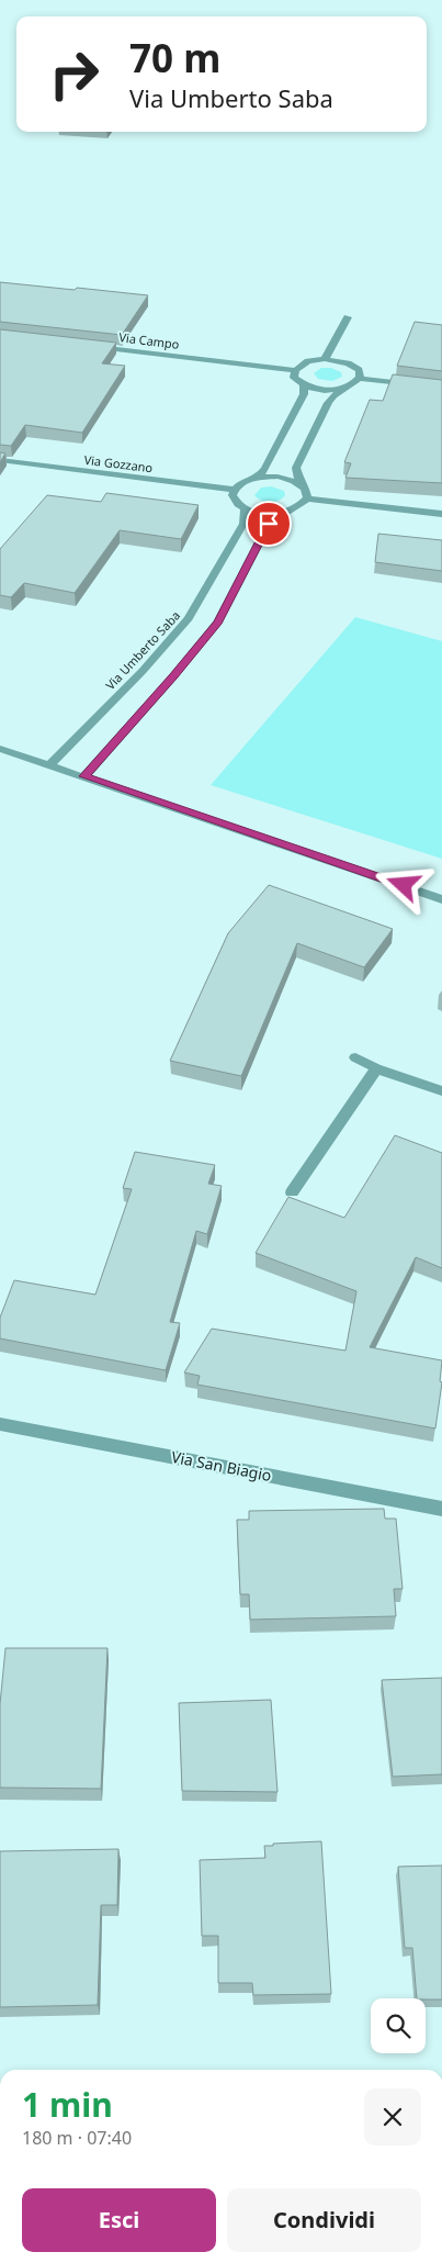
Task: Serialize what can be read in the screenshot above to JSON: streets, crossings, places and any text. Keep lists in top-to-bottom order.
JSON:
{
  "streets": {
    "street": [
      "Via Campo",
      "Via Gozzano",
      "Via Umberto Saba",
      "Via San Biagio"
    ]
  },
  "page": {
    "turn": ["70 m", "Via Umberto Saba"],
    "heading": ["1 min", "180 m · 07:40"],
    "buttons": ["Esci", "Condividi"]
  }
}
